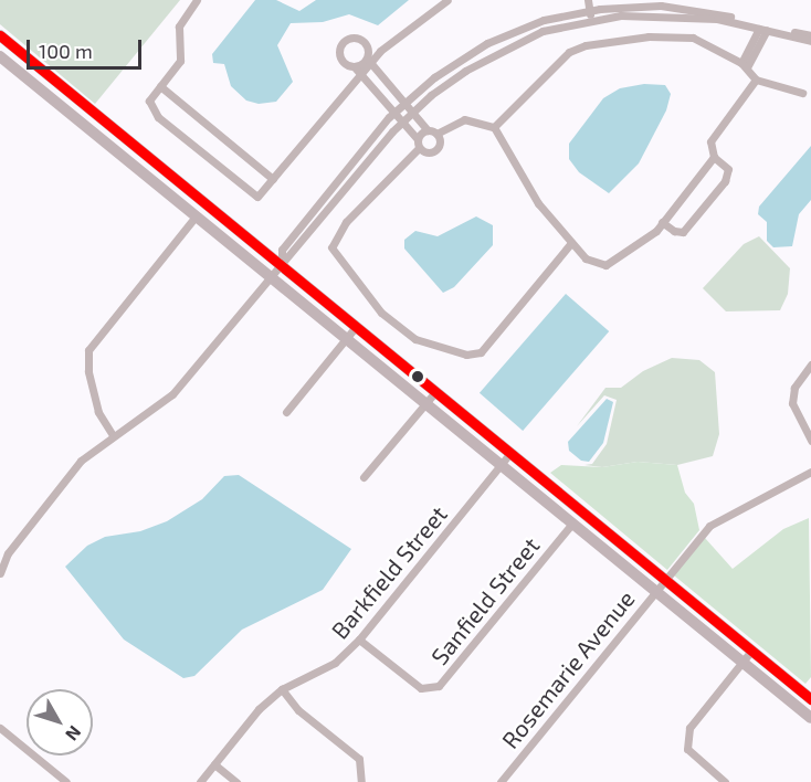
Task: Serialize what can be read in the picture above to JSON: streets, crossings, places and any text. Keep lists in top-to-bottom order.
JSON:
{
  "streets": {
    "street": ["Barkfield Street", "Sanfield Street", "Rosemarie Avenue"]
  },
  "crossings": [
    ["Barkfield Street", "Sanfield Street"]
  ],
  "scale_bar": "100 m",
  "north": "bottom right"
}
